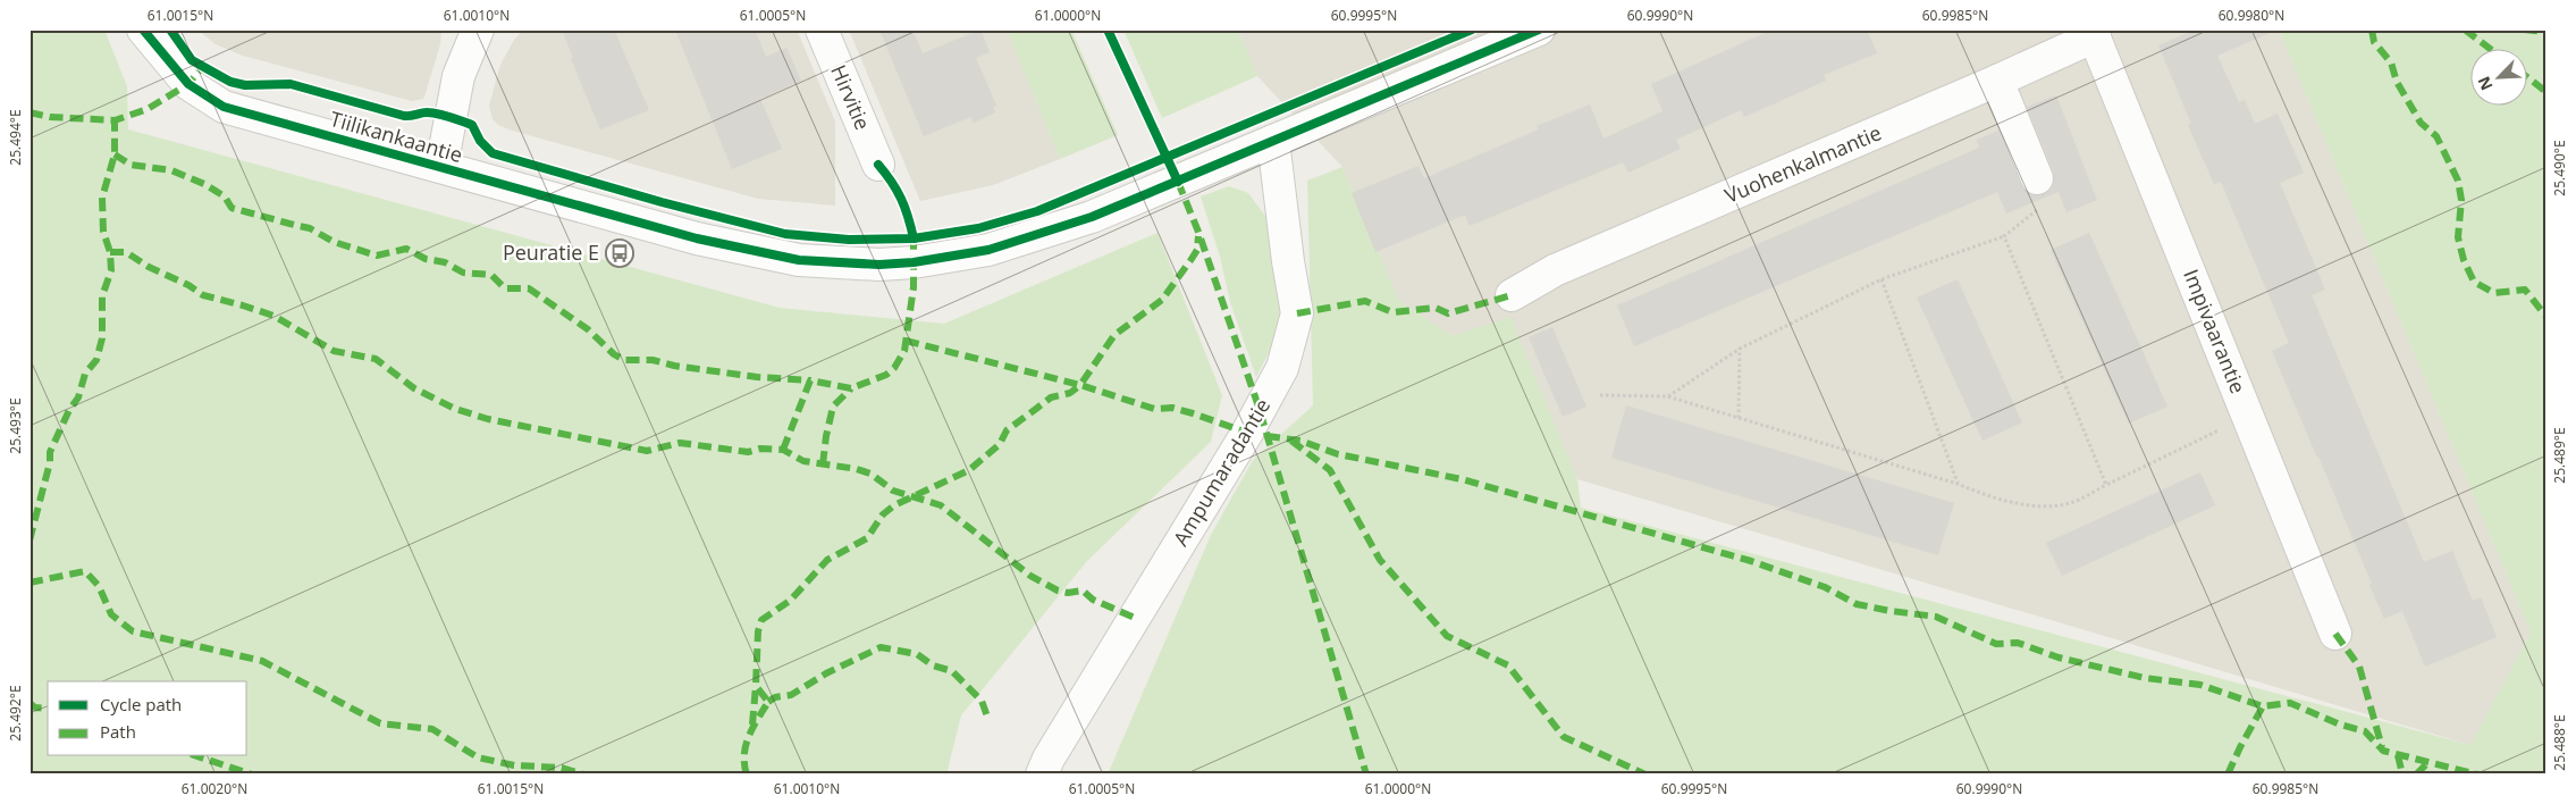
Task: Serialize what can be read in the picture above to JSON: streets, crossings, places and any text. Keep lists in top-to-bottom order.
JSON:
{
  "streets": {
    "street": [
      "Hirvitie",
      "Tiilikankaantie",
      "Vuohenkalmantie",
      "Impivaarantie",
      "Ampumaradantie"
    ]
  },
  "crossings": [
    ["Tiilikankaantie", "Ampumaradantie"],
    ["Vuohenkalmantie", "Impivaarantie"]
  ],
  "places": {
    "bus stop": ["Peuratie E"]
  },
  "legend": ["Cycle path", "Path"],
  "north": "bottom left",
  "coordinates": [
    "61.0015°N",
    "61.0010°N",
    "61.0005°N",
    "61.0000°N",
    "60.9995°N",
    "60.9990°N",
    "60.9985°N",
    "60.9980°N",
    "25.494°E",
    "25.490°E",
    "25.493°E",
    "25.489°E",
    "25.492°E",
    "25.488°E",
    "61.0020°N"
  ]
}
